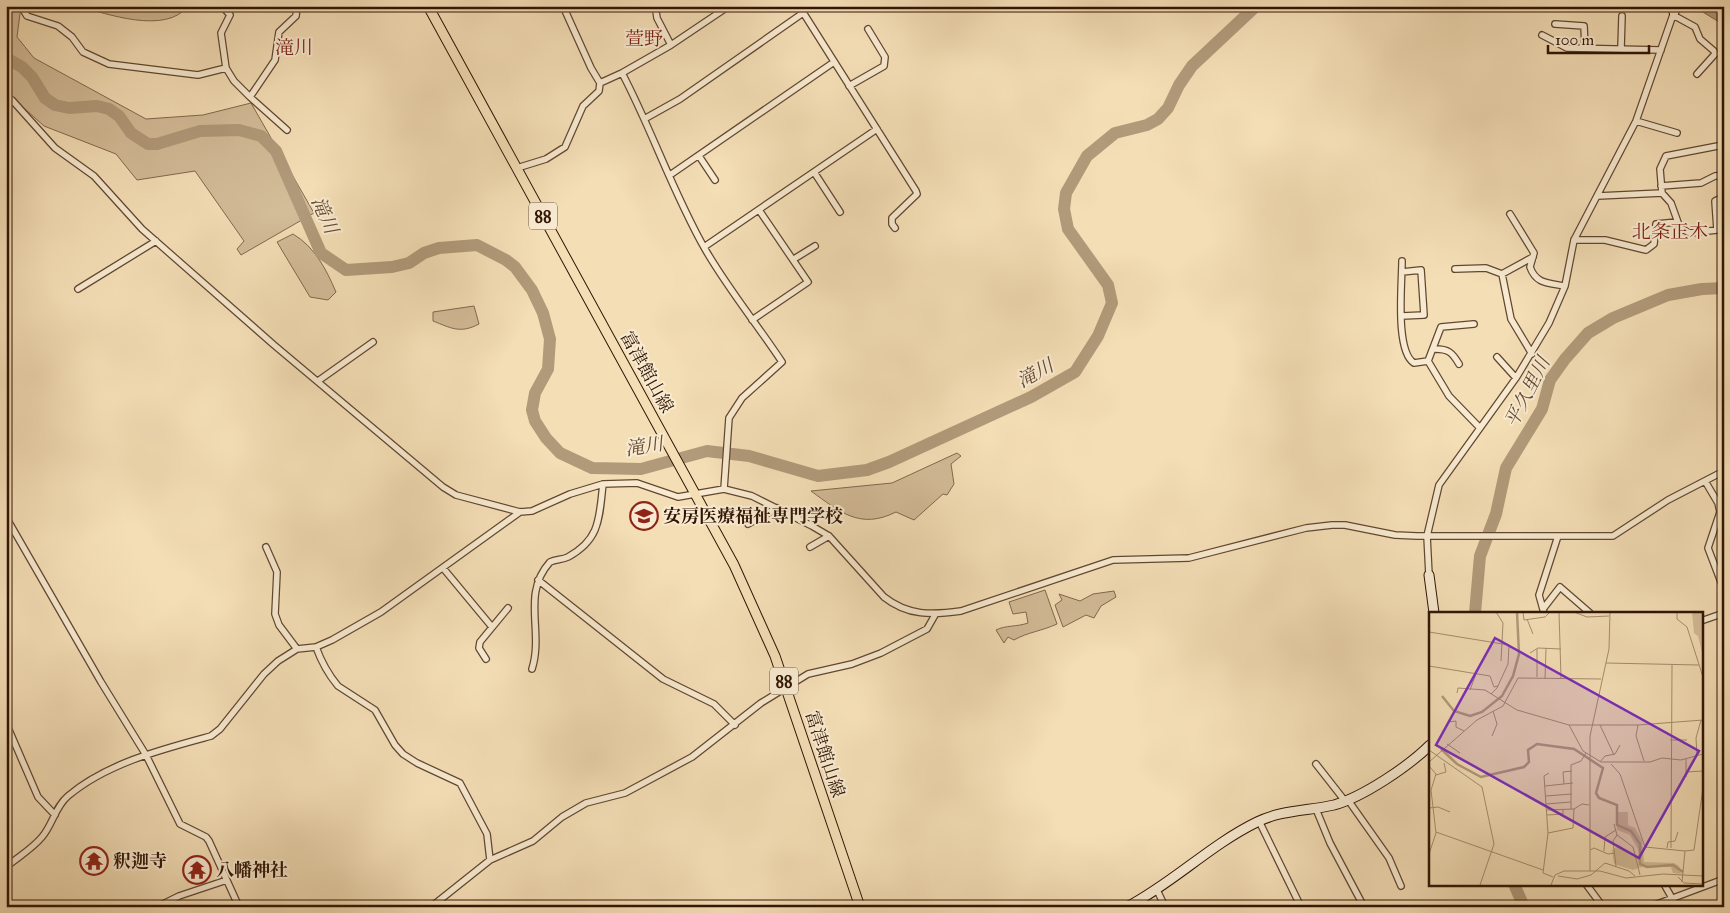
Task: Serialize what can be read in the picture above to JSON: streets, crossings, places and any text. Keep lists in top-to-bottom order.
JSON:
{
  "streets": {
    "main road": ["88", "富津館山線"]
  },
  "districts": ["萱野", "滝川", "北条正木"],
  "water": ["滝川", "平久里川"],
  "places": {
    "school or university": ["安房医療福祉専門学校"],
    "temple": ["釈迦寺", "八幡神社"]
  },
  "scale_bar": "100 m"
}
